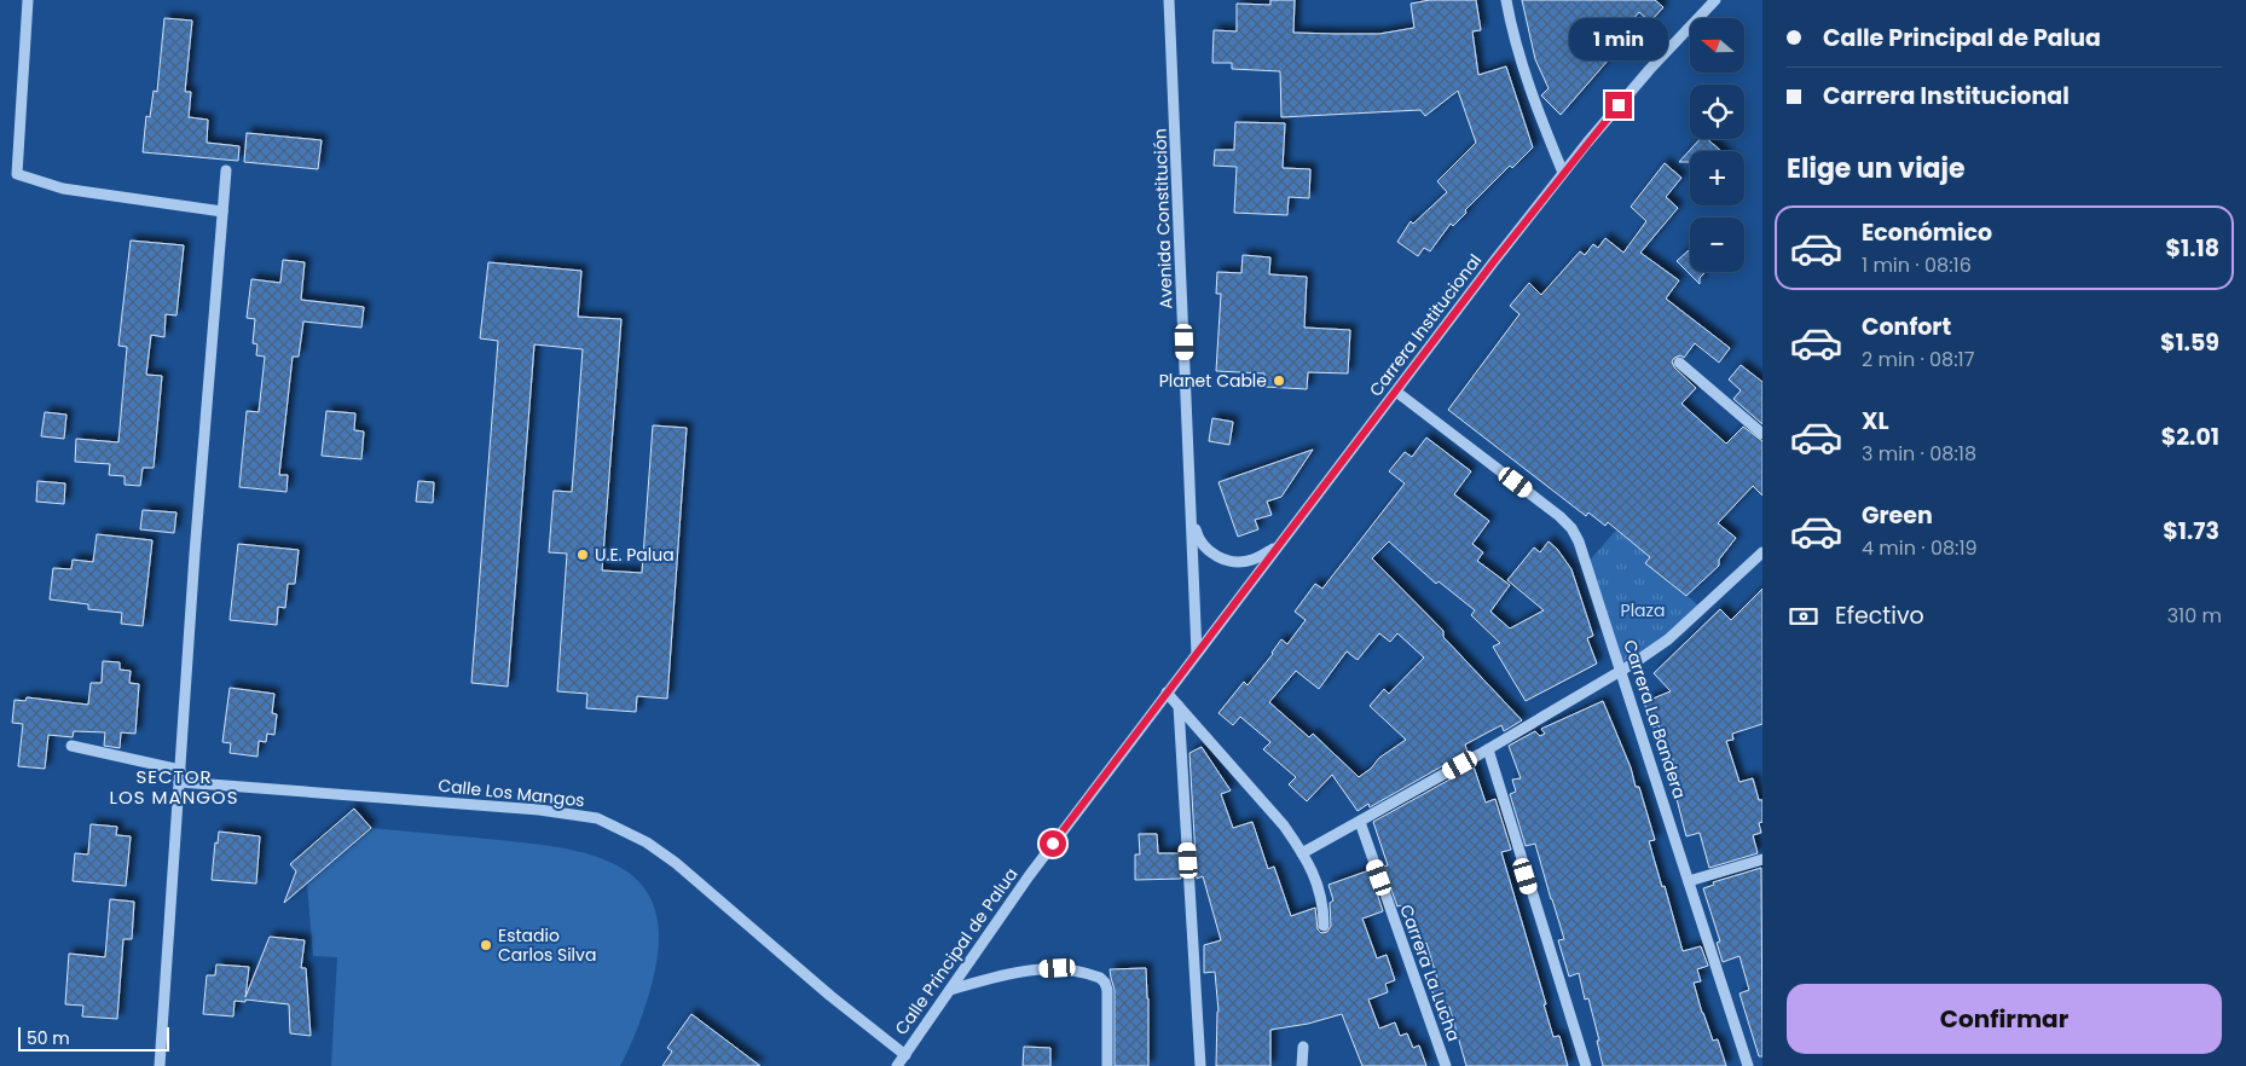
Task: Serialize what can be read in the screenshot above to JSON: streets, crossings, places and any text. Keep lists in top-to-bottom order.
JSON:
{
  "streets": {
    "street": [
      "Avenida Constitución",
      "Carrera Institucional",
      "Carrera La Bandera",
      "Calle Los Mangos",
      "Calle Principal de Palua",
      "Carrera La Lucha"
    ]
  },
  "crossings": [
    ["Avenida Constitución", "Carrera Institucional"],
    ["Avenida Constitución", "Calle Principal de Palua"],
    ["Carrera Institucional", "Carrera La Bandera"],
    ["Carrera Institucional", "Calle Principal de Palua"],
    ["Calle Los Mangos", "Calle Principal de Palua"]
  ],
  "districts": ["SECTOR LOS MANGOS"],
  "parks": ["Plaza"],
  "places": ["Planet Cable", "U.E. Palua", "Estadio Carlos Silva"],
  "scale_bar": "50 m",
  "north": "left",
  "page": {
    "banner": ["Calle Principal de Palua", "Carrera Institucional"],
    "map_buttons": ["+", "−"],
    "bubble": "1 min",
    "heading": "Elige un viaje",
    "list": [
      {
        "name": "Económico",
        "note": "1 min · 08:16",
        "value": "$1.18"
      },
      {
        "name": "Confort",
        "note": "2 min · 08:17",
        "value": "$1.59"
      },
      {
        "name": "XL",
        "note": "3 min · 08:18",
        "value": "$2.01"
      },
      {
        "name": "Green",
        "note": "4 min · 08:19",
        "value": "$1.73"
      }
    ],
    "pay": ["Efectivo", "310 m"],
    "buttons": "Confirmar",
    "scale": "50 m"
  }
}
